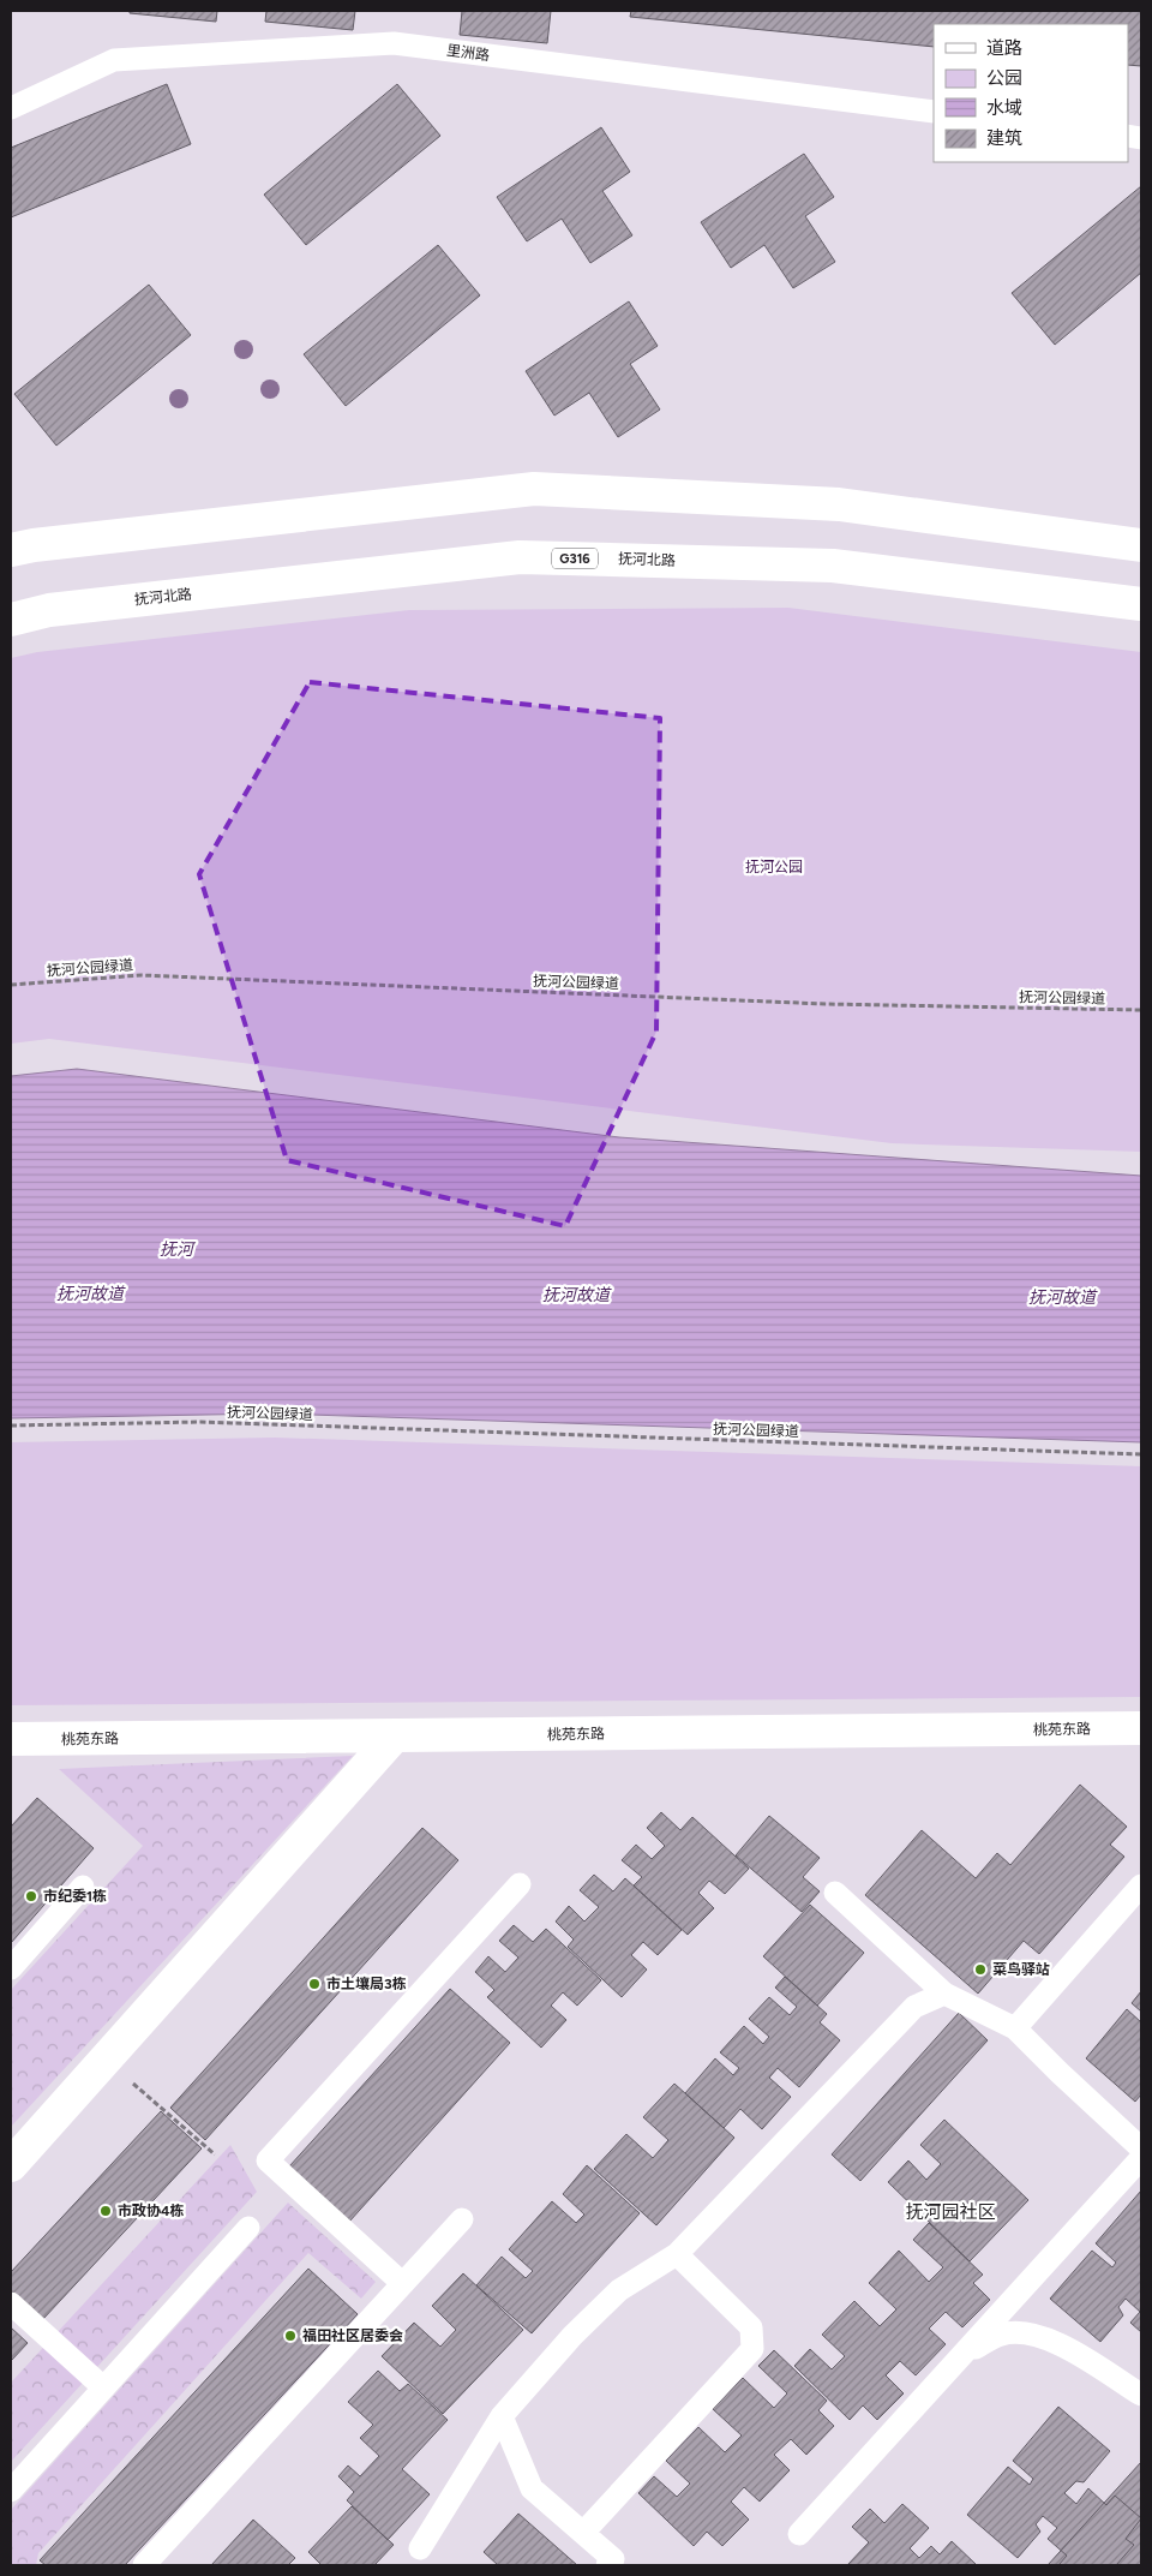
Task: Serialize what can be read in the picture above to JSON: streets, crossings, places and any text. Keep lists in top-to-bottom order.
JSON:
{
  "streets": {
    "main road": ["G316", "抚河北路", "桃苑东路"],
    "lane": ["里洲路"],
    "path": ["抚河公园绿道"]
  },
  "districts": ["抚河园社区"],
  "water": ["抚河", "抚河故道"],
  "parks": ["抚河公园"],
  "places": [
    "市纪委1栋",
    "菜鸟驿站",
    "市土壤局3栋",
    "市政协4栋",
    "福田社区居委会"
  ],
  "legend": [
    "道路",
    "公园",
    "水域",
    "建筑"
  ]
}
